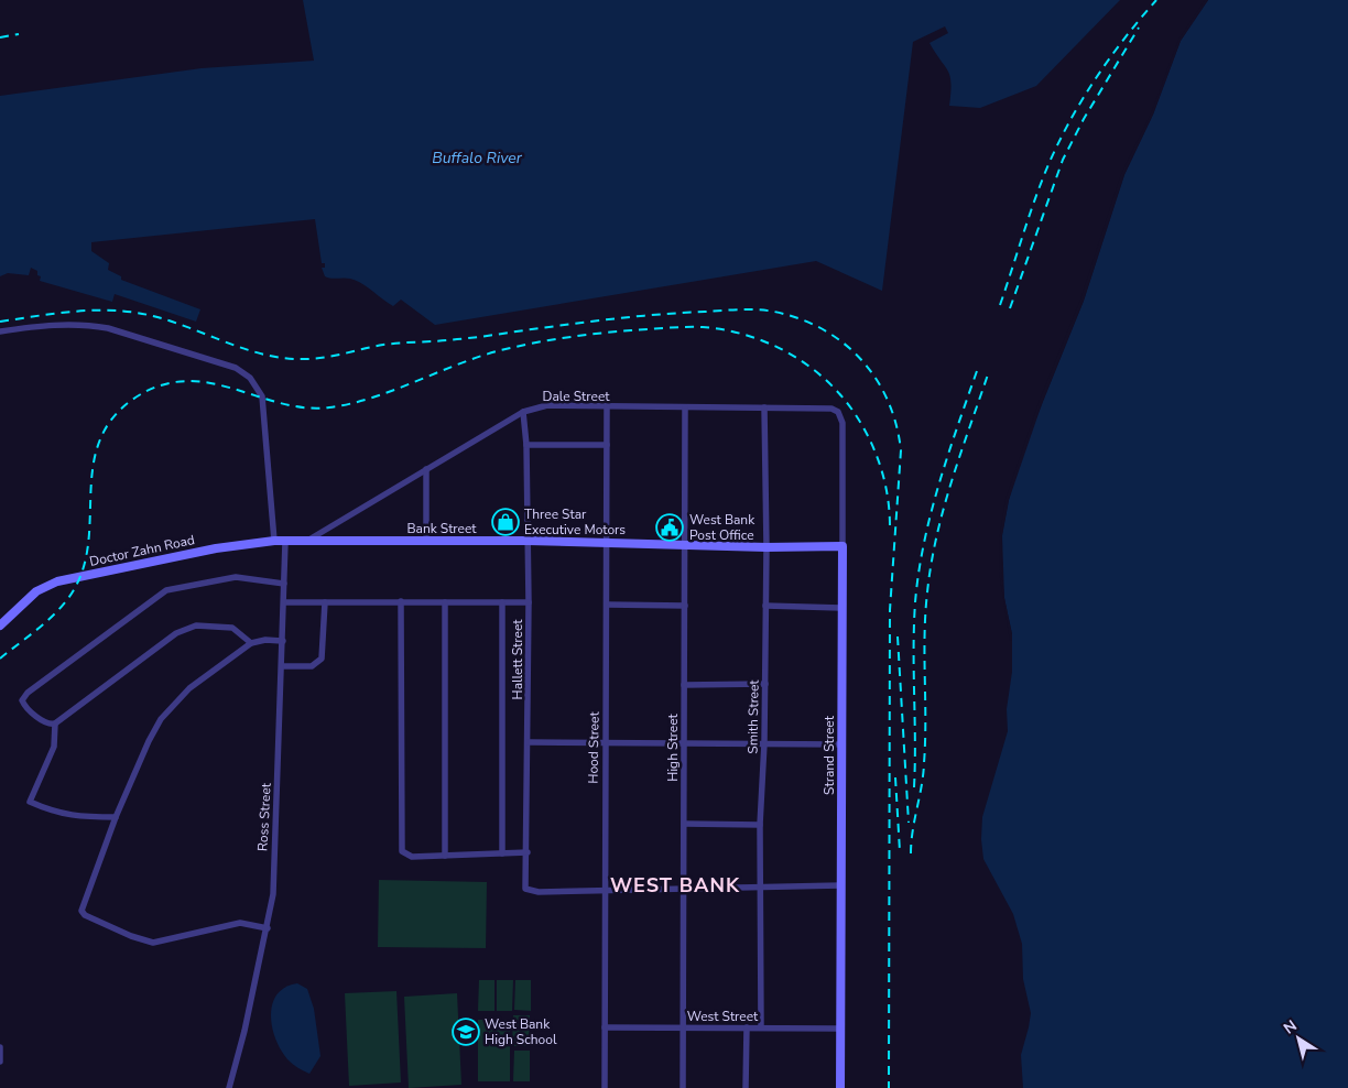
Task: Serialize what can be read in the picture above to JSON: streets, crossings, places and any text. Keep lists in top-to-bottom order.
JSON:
{
  "streets": {
    "street": [
      "Dale Street",
      "Bank Street",
      "Doctor Zahn Road",
      "Hallett Street",
      "Smith Street",
      "Hood Street",
      "High Street",
      "Strand Street",
      "Ross Street",
      "West Street"
    ]
  },
  "crossings": [
    ["Dale Street", "Bank Street"],
    ["Dale Street", "Doctor Zahn Road"],
    ["Dale Street", "Hallett Street"],
    ["Dale Street", "Smith Street"],
    ["Dale Street", "Hood Street"],
    ["Dale Street", "High Street"],
    ["Dale Street", "Strand Street"],
    ["Bank Street", "Doctor Zahn Road"],
    ["Bank Street", "Hallett Street"],
    ["Bank Street", "Smith Street"],
    ["Bank Street", "Hood Street"],
    ["Bank Street", "High Street"],
    ["Bank Street", "Strand Street"],
    ["Doctor Zahn Road", "Ross Street"],
    ["Hallett Street", "Hood Street"],
    ["Smith Street", "West Street"],
    ["Hood Street", "West Street"],
    ["High Street", "West Street"],
    ["Strand Street", "West Street"]
  ],
  "districts": ["WEST BANK"],
  "water": ["Buffalo River"],
  "places": {
    "shop": ["Three Star Executive Motors"],
    "public building": ["West Bank Post Office"],
    "school or university": ["West Bank High School"]
  },
  "north": "top left"
}
